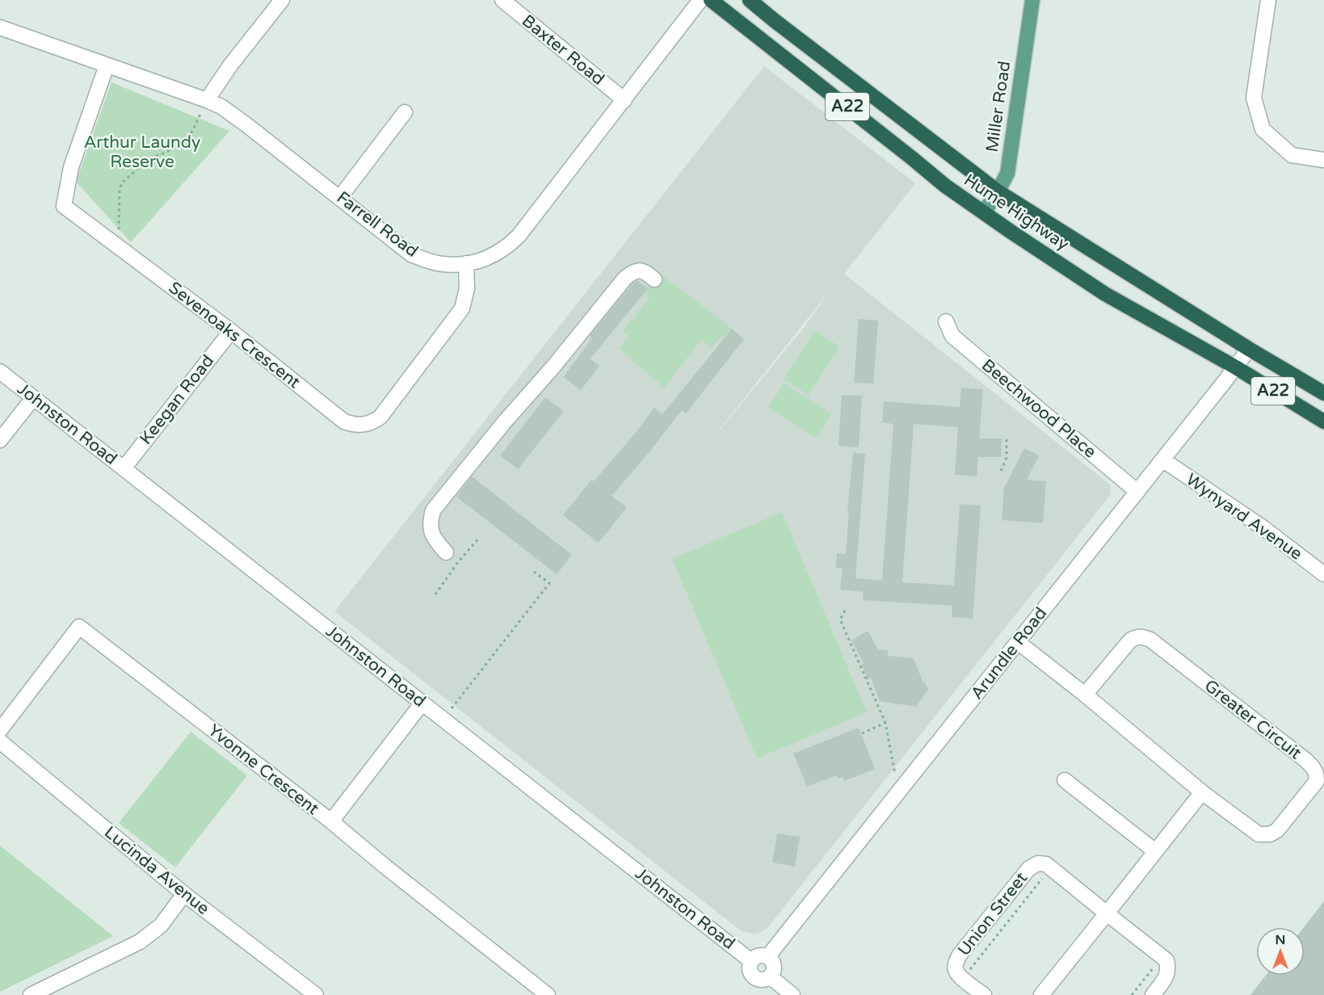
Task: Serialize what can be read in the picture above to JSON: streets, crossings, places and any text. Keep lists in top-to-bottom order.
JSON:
{
  "streets": {
    "highway": ["A22", "Hume Highway"],
    "main road": ["Miller Road"],
    "street": [
      "Baxter Road",
      "Farrell Road",
      "Sevenoaks Crescent",
      "Keegan Road",
      "Beechwood Place",
      "Johnston Road",
      "Wynyard Avenue",
      "Arundle Road",
      "Greater Circuit",
      "Yvonne Crescent",
      "Lucinda Avenue",
      "Union Street"
    ]
  },
  "crossings": [
    ["Baxter Road", "Farrell Road"],
    ["Miller Road", "Hume Highway"],
    ["Hume Highway", "Arundle Road"],
    ["Farrell Road", "Sevenoaks Crescent"],
    ["Sevenoaks Crescent", "Keegan Road"],
    ["Keegan Road", "Johnston Road"],
    ["Beechwood Place", "Arundle Road"],
    ["Johnston Road", "Arundle Road"],
    ["Wynyard Avenue", "Arundle Road"],
    ["Arundle Road", "Greater Circuit"]
  ],
  "parks": ["Arthur Laundy Reserve"],
  "north": "top"
}
